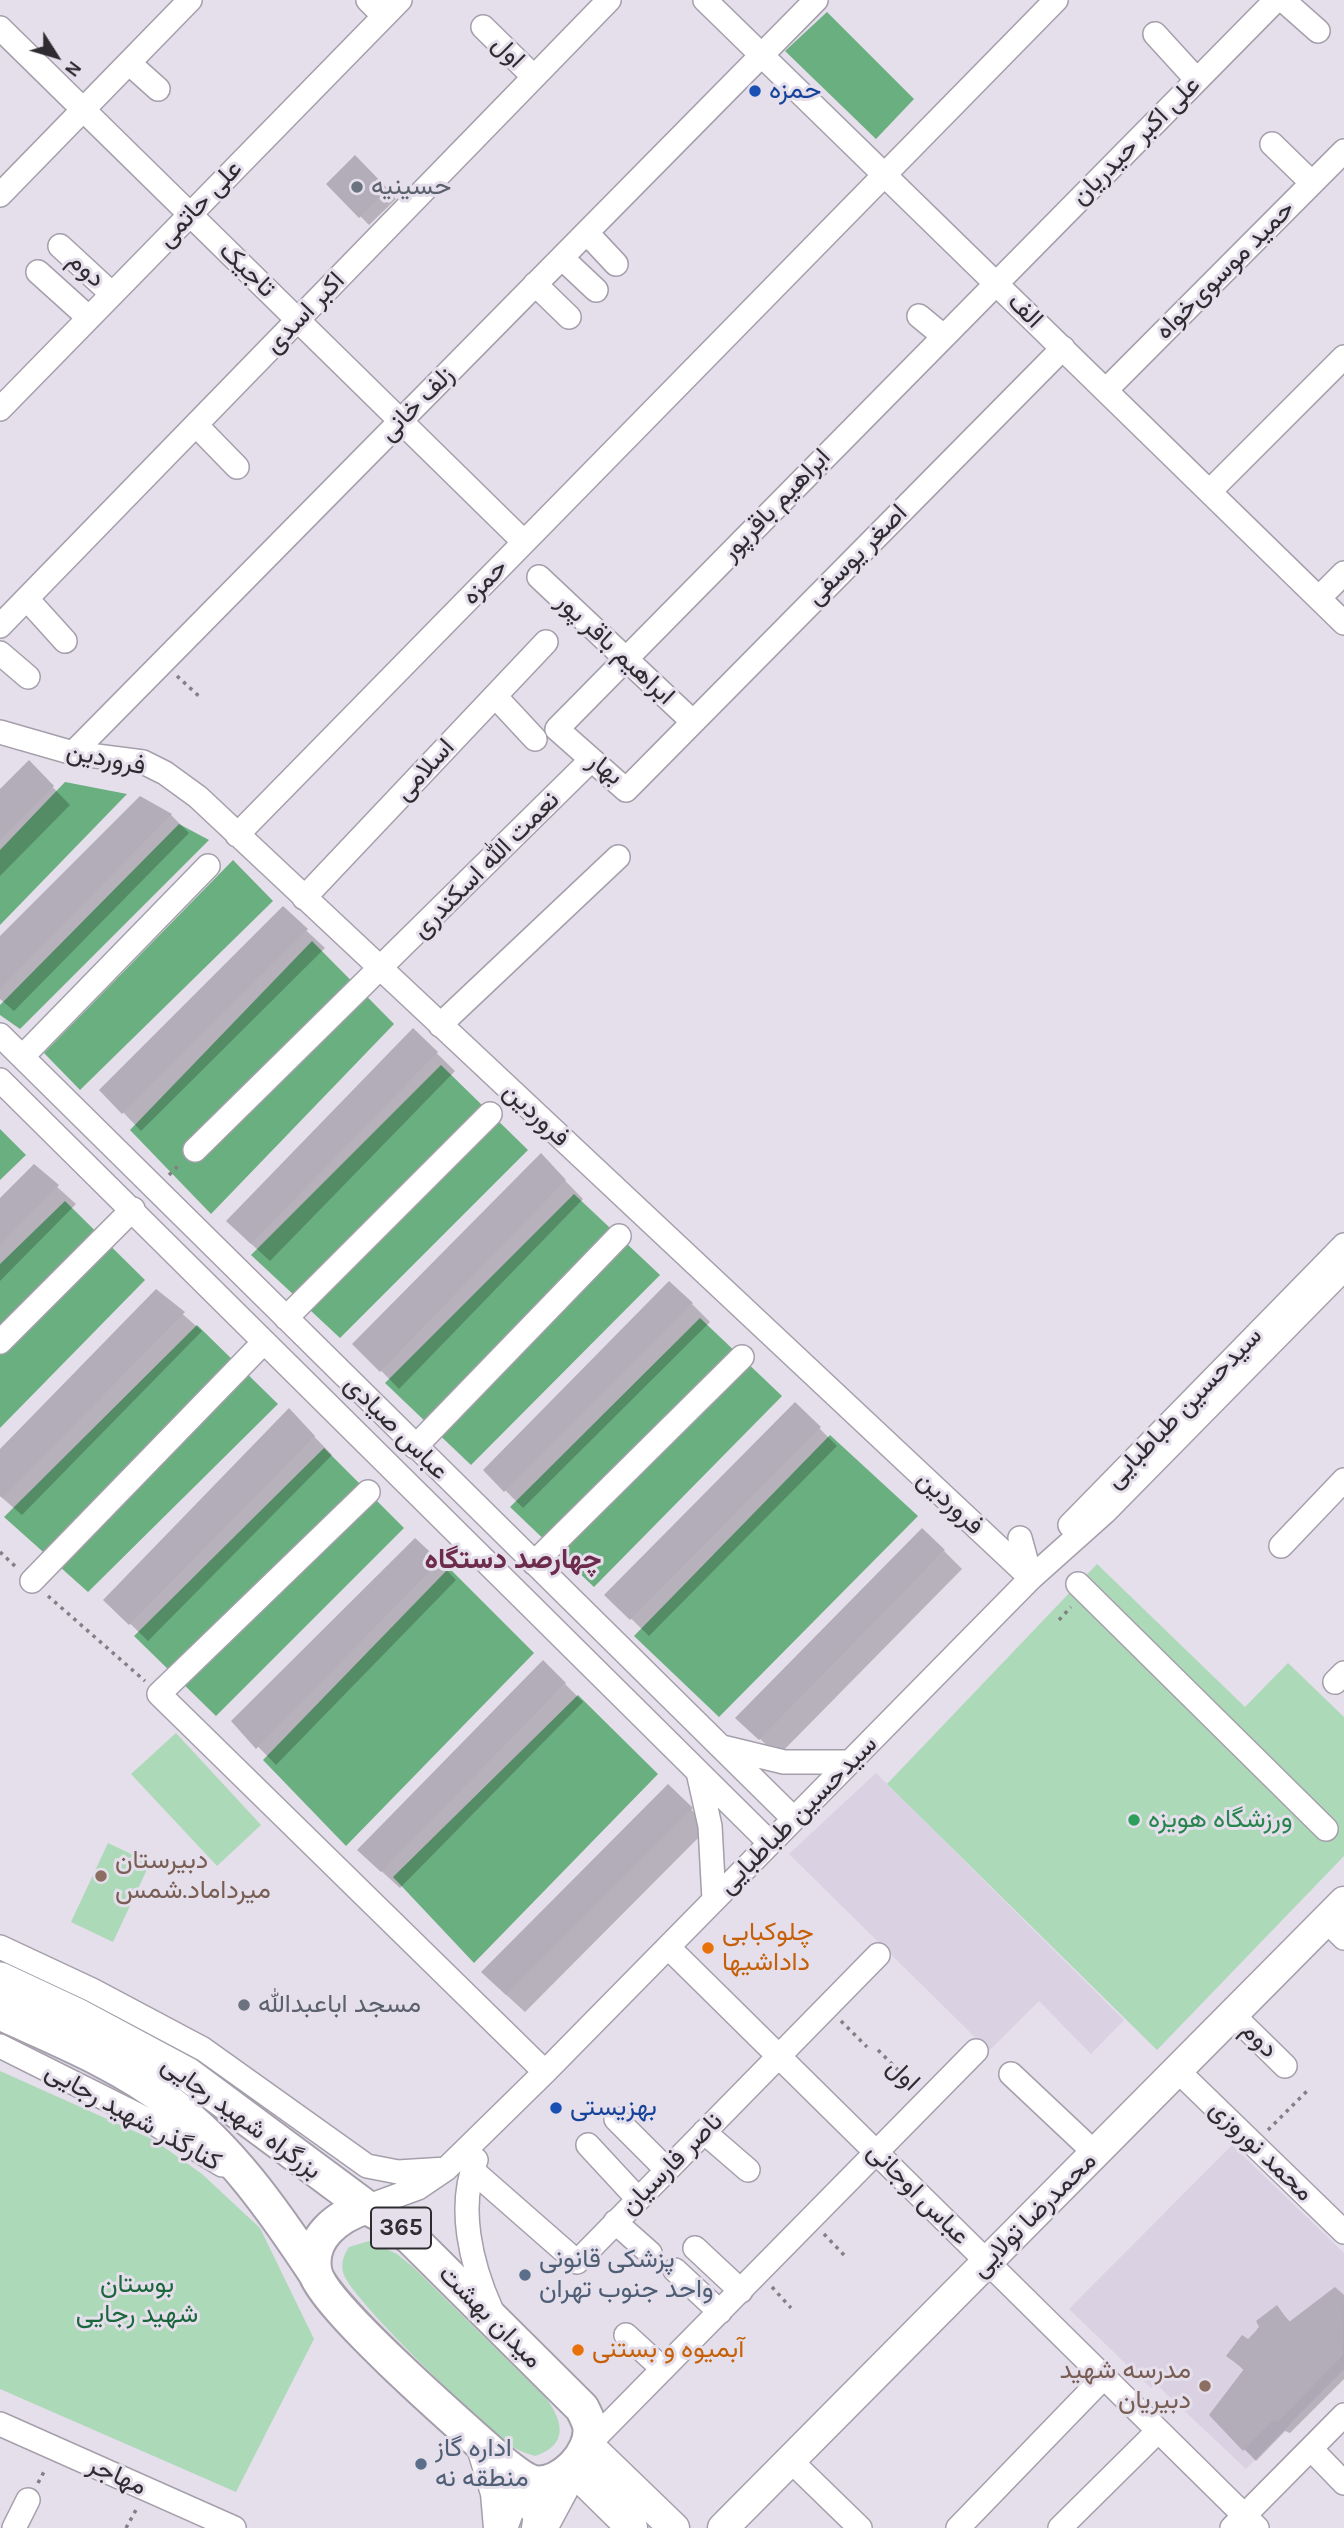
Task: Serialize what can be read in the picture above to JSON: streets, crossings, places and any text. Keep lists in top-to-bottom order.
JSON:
{
  "streets": {
    "highway": ["بزرگراه شهید رجایی", "365", "میدان بهشت"],
    "main road": ["محمدرضا تولایی"],
    "street": [
      "اول",
      "علی اکبر حیدریان",
      "علی حاتمی",
      "دوم",
      "تاجیک",
      "حمید موسوی‌خواه",
      "الف",
      "اکبر اسدی",
      "زلف خانی",
      "ابراهیم باقرپور",
      "اصغر یوسفی",
      "حمزه",
      "ابراهیم باقر پور",
      "فروردین",
      "بهار",
      "اسلامی",
      "نعمت الله اسکندری",
      "سیدحسین طباطبایی",
      "عباس صیادی",
      "کنارگذر شهید رجایی",
      "محمد نوروزی",
      "ناصر فارسیان",
      "عباس اوجانی",
      "مهاجر"
    ]
  },
  "crossings": [
    ["اول", "اکبر اسدی"],
    ["اول", "ناصر فارسیان"],
    ["علی اکبر حیدریان", "الف"],
    ["علی اکبر حیدریان", "ابراهیم باقرپور"],
    ["علی حاتمی", "دوم"],
    ["علی حاتمی", "تاجیک"],
    ["دوم", "محمدرضا تولایی"],
    ["تاجیک", "اکبر اسدی"],
    ["تاجیک", "زلف خانی"],
    ["تاجیک", "حمزه"],
    ["حمید موسوی‌خواه", "الف"],
    ["الف", "زلف خانی"],
    ["الف", "ابراهیم باقرپور"],
    ["الف", "اصغر یوسفی"],
    ["الف", "حمزه"],
    ["زلف خانی", "فروردین"],
    ["ابراهیم باقرپور", "ابراهیم باقر پور"],
    ["ابراهیم باقرپور", "بهار"],
    ["اصغر یوسفی", "ابراهیم باقر پور"],
    ["اصغر یوسفی", "بهار"],
    ["حمزه", "فروردین"],
    ["فروردین", "اسلامی"],
    ["فروردین", "نعمت الله اسکندری"],
    ["فروردین", "سیدحسین طباطبایی"],
    ["بهار", "نعمت الله اسکندری"],
    ["سیدحسین طباطبایی", "عباس صیادی"],
    ["سیدحسین طباطبایی", "بزرگراه شهید رجایی"],
    ["سیدحسین طباطبایی", "عباس اوجانی"],
    ["سیدحسین طباطبایی", "365"],
    ["سیدحسین طباطبایی", "میدان بهشت"],
    ["کنارگذر شهید رجایی", "بزرگراه شهید رجایی"],
    ["بزرگراه شهید رجایی", "365"],
    ["بزرگراه شهید رجایی", "میدان بهشت"],
    ["محمد نوروزی", "محمدرضا تولایی"],
    ["ناصر فارسیان", "عباس اوجانی"],
    ["عباس اوجانی", "محمدرضا تولایی"],
    ["365", "میدان بهشت"]
  ],
  "districts": ["چهارصد دستگاه"],
  "parks": ["بوستان شهید رجایی"],
  "places": [
    "حمزه",
    "حسینیه",
    "ورزشگاه هویزه",
    "دبیرستان میرداماد.شمس",
    "چلوکبابی داداشیها",
    "مسجد اباعبدالله",
    "بهزیستی",
    "پزشکی قانونی واحد جنوب تهران",
    "آبمیوه و بستنی",
    "مدرسه شهید دبیریان",
    "اداره گاز منطقه نه"
  ],
  "north": "bottom right"
}
